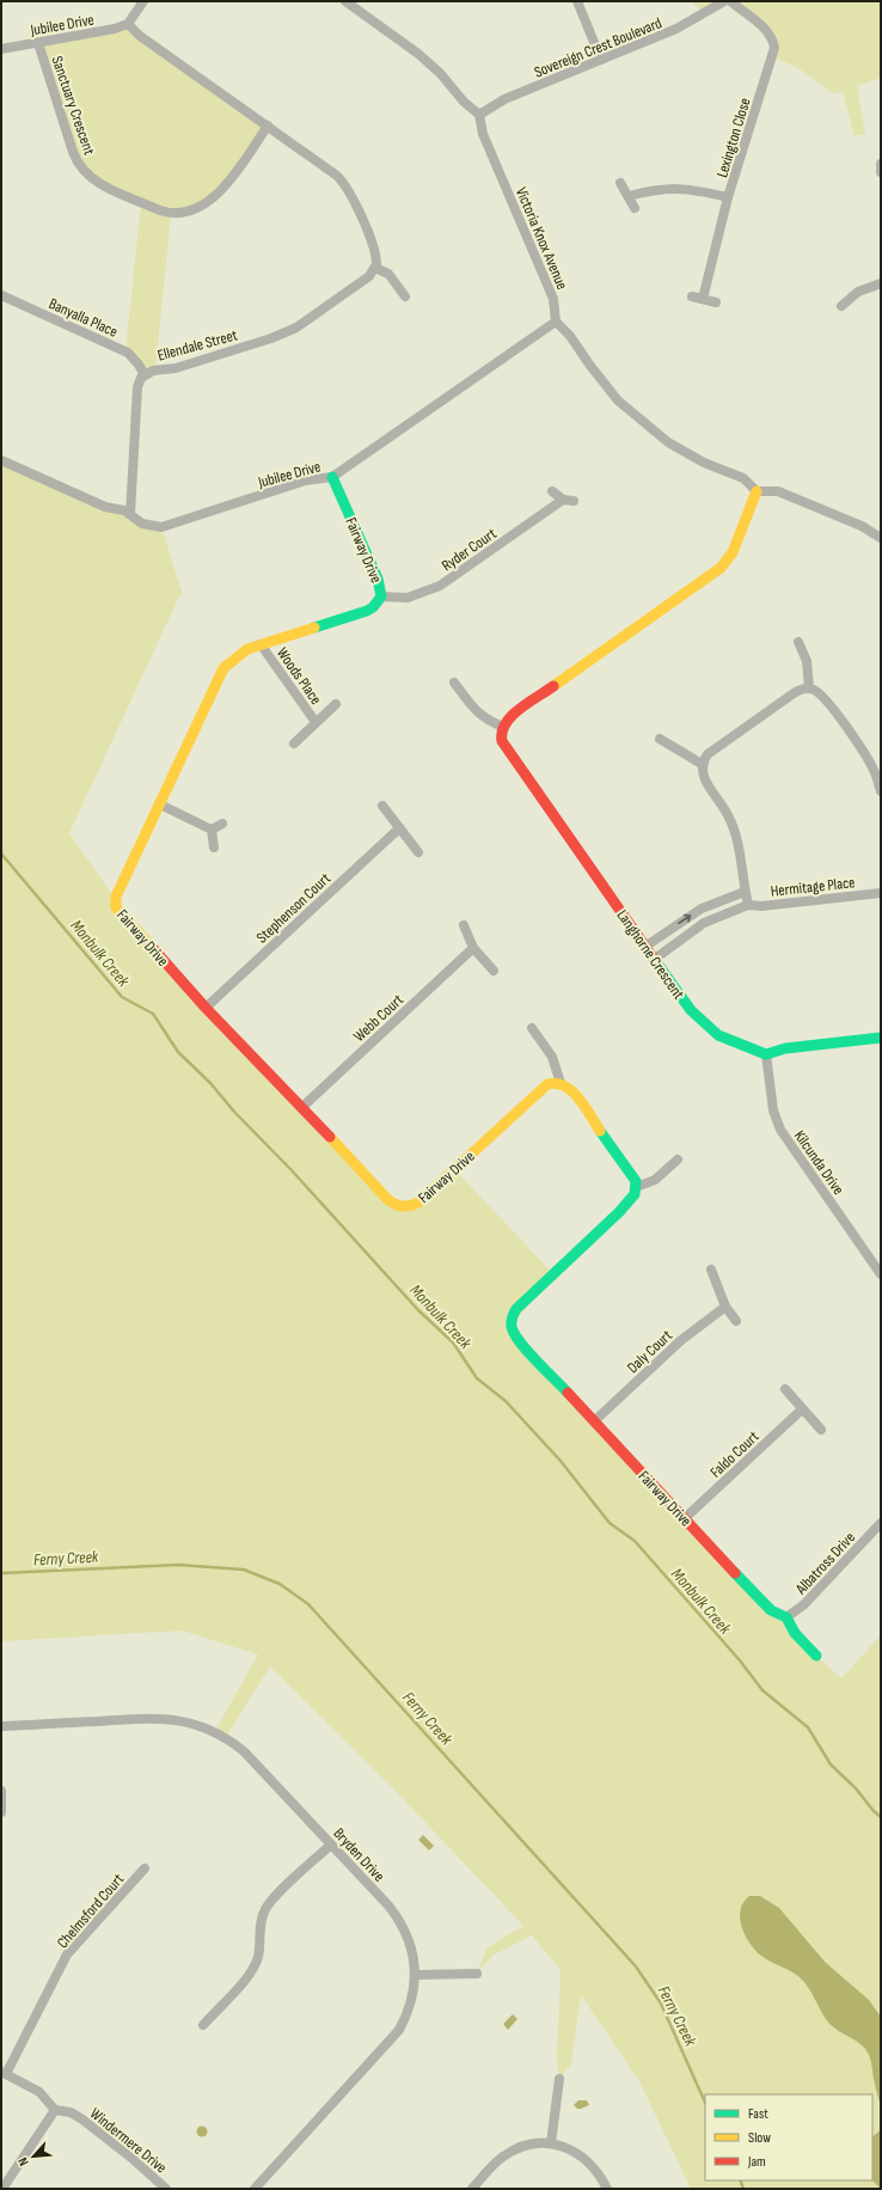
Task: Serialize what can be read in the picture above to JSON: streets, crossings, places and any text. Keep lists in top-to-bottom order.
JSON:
{
  "streets": {
    "street": [
      "Jubilee Drive",
      "Sovereign Crest Boulevard",
      "Sanctuary Crescent",
      "Lexington Close",
      "Victoria Knox Avenue",
      "Banyalla Place",
      "Ellendale Street",
      "Ryder Court",
      "Fairway Drive",
      "Woods Place",
      "Hermitage Place",
      "Stephenson Court",
      "Langhorne Crescent",
      "Webb Court",
      "Kilcunda Drive",
      "Daly Court",
      "Faldo Court",
      "Albatross Drive",
      "Bryden Drive",
      "Chelmsford Court",
      "Windermere Drive"
    ]
  },
  "crossings": [
    ["Jubilee Drive", "Sanctuary Crescent"],
    ["Jubilee Drive", "Victoria Knox Avenue"],
    ["Jubilee Drive", "Ellendale Street"],
    ["Jubilee Drive", "Fairway Drive"],
    ["Sovereign Crest Boulevard", "Victoria Knox Avenue"],
    ["Banyalla Place", "Ellendale Street"],
    ["Ryder Court", "Fairway Drive"],
    ["Fairway Drive", "Woods Place"],
    ["Fairway Drive", "Stephenson Court"],
    ["Fairway Drive", "Webb Court"],
    ["Fairway Drive", "Daly Court"],
    ["Fairway Drive", "Faldo Court"],
    ["Fairway Drive", "Albatross Drive"],
    ["Hermitage Place", "Langhorne Crescent"],
    ["Langhorne Crescent", "Kilcunda Drive"],
    ["Chelmsford Court", "Windermere Drive"]
  ],
  "water": ["Monbulk Creek", "Ferny Creek"],
  "legend": ["Fast", "Slow", "Jam"],
  "north": "bottom left"
}
